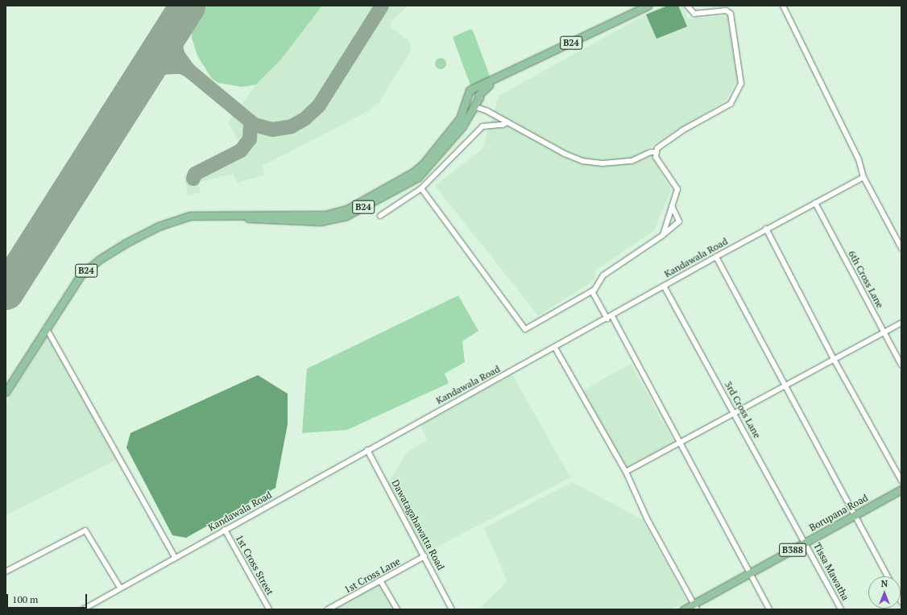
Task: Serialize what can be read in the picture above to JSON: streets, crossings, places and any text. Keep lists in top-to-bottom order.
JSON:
{
  "streets": {
    "main road": ["B24", "Borupana Road", "B388"],
    "street": [
      "Kandawala Road",
      "6th Cross Lane",
      "3rd Cross Lane",
      "Dawatagahawatta Road",
      "1st Cross Street",
      "Tissa Mawatha",
      "1st Cross Lane"
    ]
  },
  "crossings": [
    ["Kandawala Road", "6th Cross Lane"],
    ["Kandawala Road", "3rd Cross Lane"],
    ["Kandawala Road", "Dawatagahawatta Road"],
    ["Kandawala Road", "1st Cross Street"],
    ["3rd Cross Lane", "Borupana Road"],
    ["3rd Cross Lane", "Tissa Mawatha"],
    ["Borupana Road", "Tissa Mawatha"],
    ["Dawatagahawatta Road", "1st Cross Lane"]
  ],
  "scale_bar": "100 m",
  "north": "top"
}
